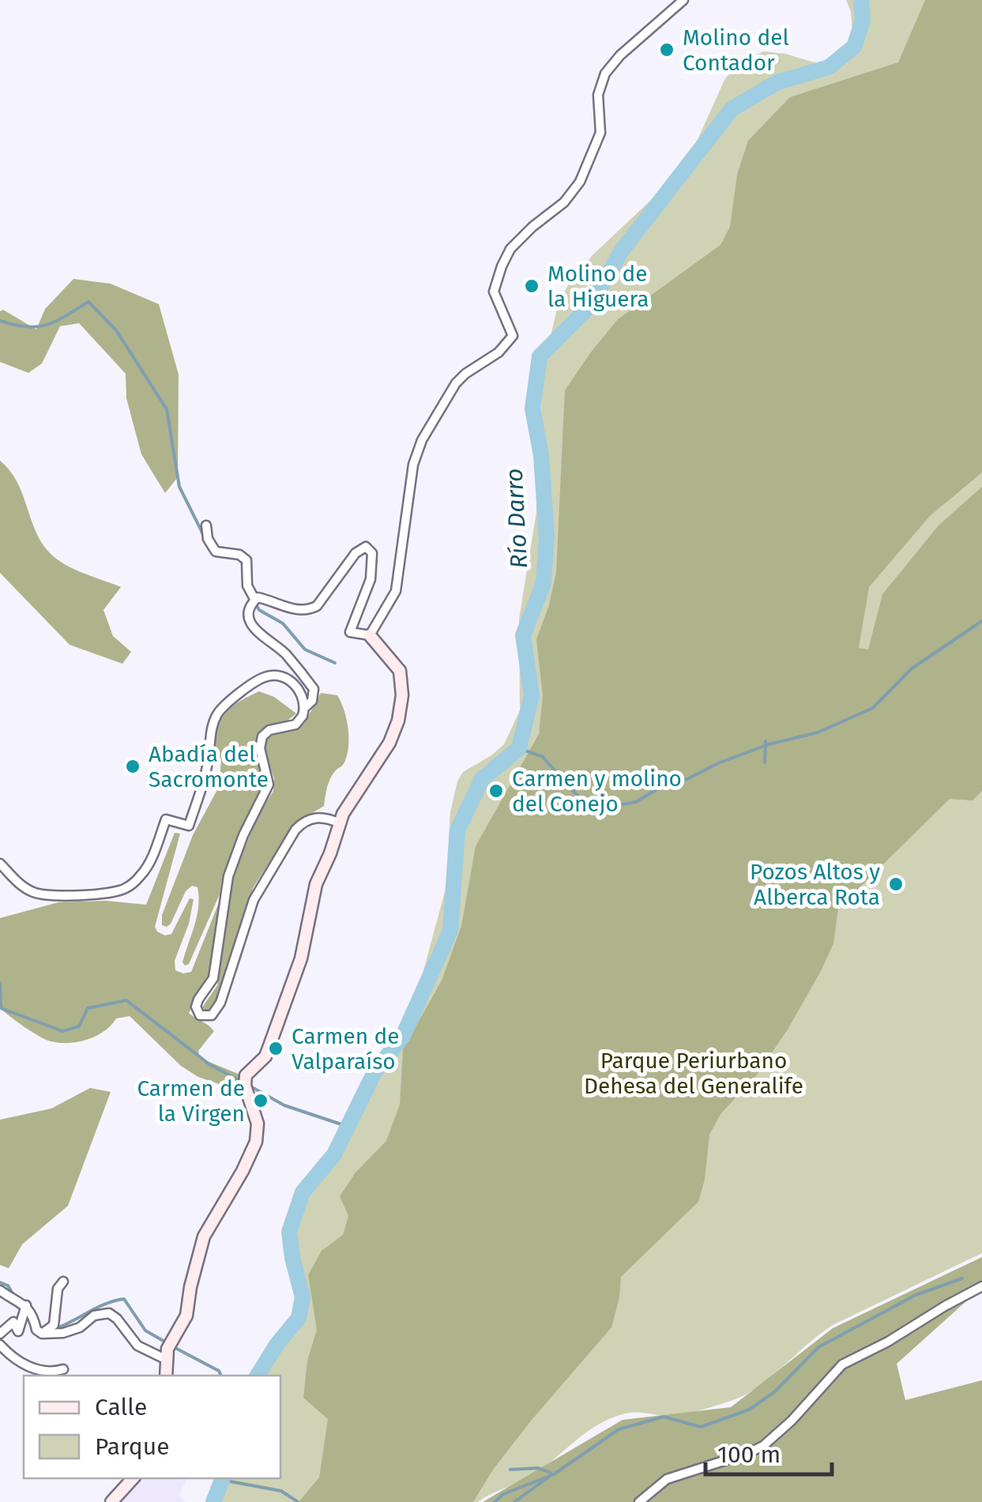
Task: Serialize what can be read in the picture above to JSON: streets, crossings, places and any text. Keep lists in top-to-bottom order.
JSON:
{
  "water": ["Río Darro"],
  "parks": ["Parque Periurbano Dehesa del Generalife"],
  "places": [
    "Molino del Contador",
    "Molino de la Higuera",
    "Abadía del Sacromonte",
    "Carmen y molino del Conejo",
    "Pozos Altos y Alberca Rota",
    "Carmen de Valparaíso",
    "Carmen de la Virgen"
  ],
  "legend": ["Calle", "Parque"],
  "scale_bar": "100 m"
}
